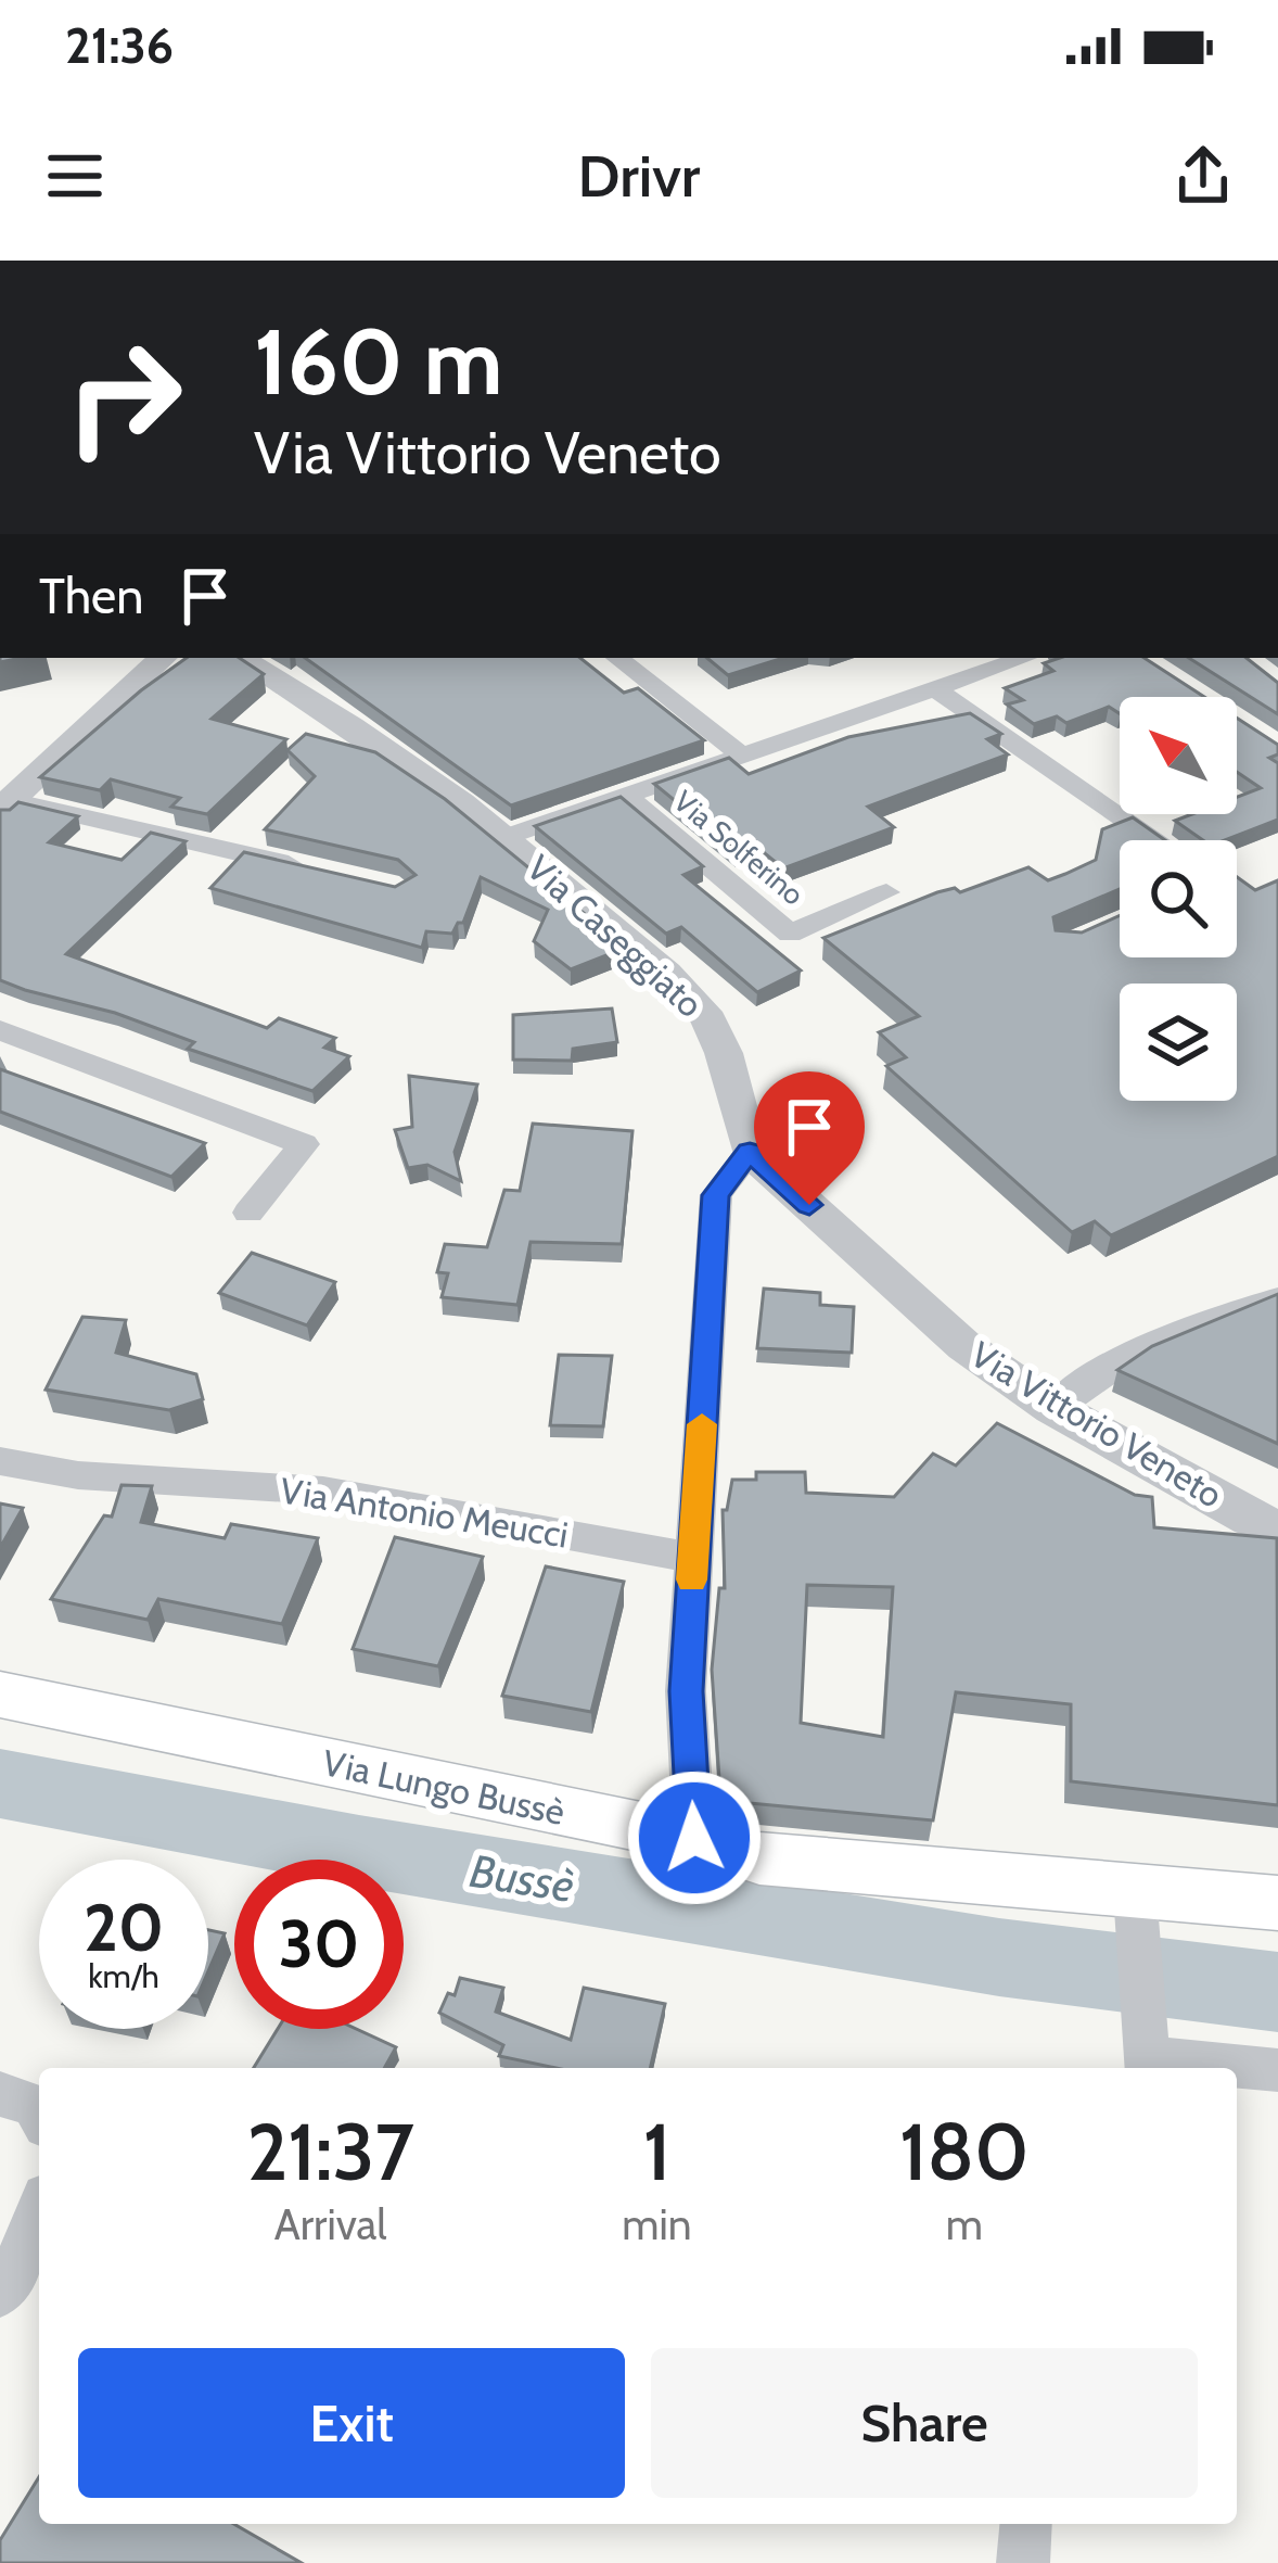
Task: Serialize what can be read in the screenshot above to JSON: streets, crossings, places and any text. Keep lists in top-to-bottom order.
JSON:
{
  "streets": {
    "main road": ["Via Lungo Bussè"],
    "street": [
      "Via Solferino",
      "Via Caseggiato",
      "Via Vittorio Veneto",
      "Via Antonio Meucci"
    ]
  },
  "crossings": [
    ["Via Caseggiato", "Via Vittorio Veneto"]
  ],
  "water": ["Bussè"],
  "north": "top left",
  "page": {
    "status": "21:36",
    "header": "Drivr",
    "turn": ["160 m", "Via Vittorio Veneto"],
    "then": "Then",
    "speed": "20 km/h",
    "limit": "30",
    "eta": [
      "21:37",
      "Arrival",
      "1",
      "min",
      "180",
      "m"
    ],
    "buttons": ["Exit", "Share"]
  }
}
